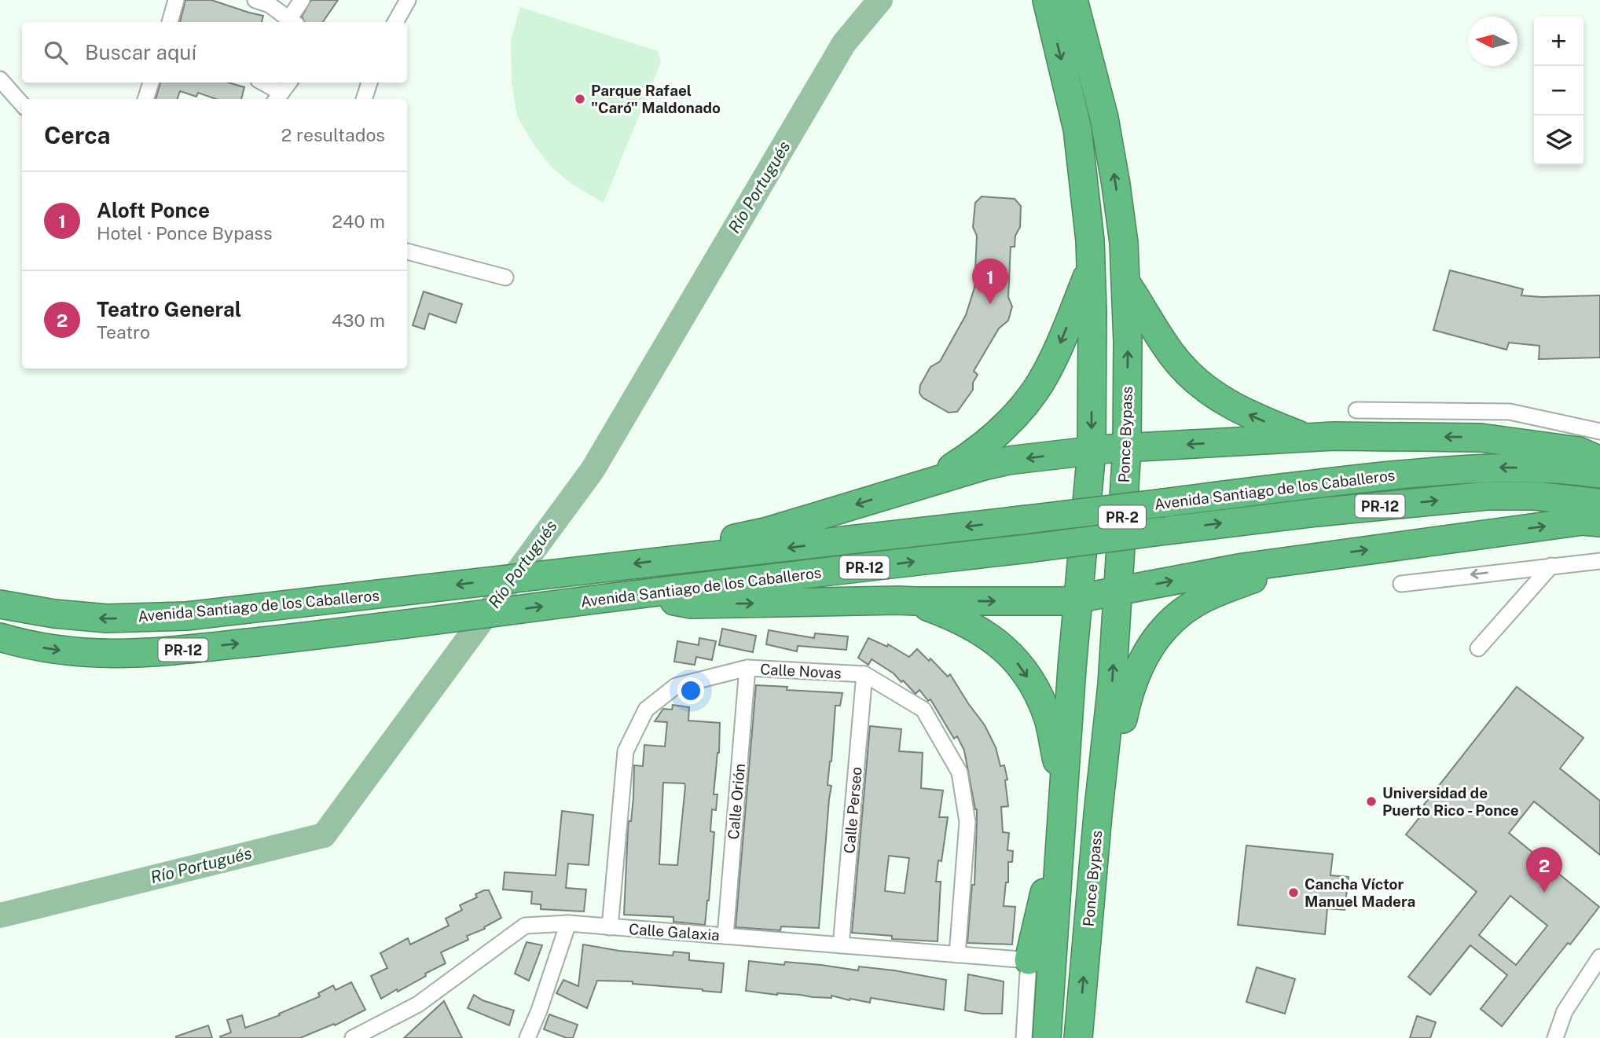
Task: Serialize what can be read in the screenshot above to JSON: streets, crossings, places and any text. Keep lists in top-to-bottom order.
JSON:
{
  "streets": {
    "highway": [
      "Ponce Bypass",
      "Avenida Santiago de los Caballeros",
      "PR-12",
      "PR-2"
    ],
    "street": [
      "Calle Novas",
      "Calle Orión",
      "Calle Perseo",
      "Calle Galaxia"
    ]
  },
  "crossings": [
    ["Calle Novas", "Calle Orión"],
    ["Calle Novas", "Calle Perseo"],
    ["Calle Novas", "Calle Galaxia"],
    ["Calle Orión", "Calle Galaxia"],
    ["Calle Perseo", "Calle Galaxia"]
  ],
  "water": ["Río Portugués"],
  "places": ["Parque Rafael \"Caró\" Maldonado", "Universidad de Puerto Rico - Ponce", "Cancha Víctor Manuel Madera"],
  "north": "left",
  "page": {
    "map_buttons": ["+", "−"],
    "search": "Buscar aquí",
    "heading": ["Cerca", "2 resultados"],
    "list": [
      {
        "mark": "1",
        "name": "Aloft Ponce",
        "note": "Hotel · Ponce Bypass",
        "value": "240 m"
      },
      {
        "mark": "2",
        "name": "Teatro General",
        "note": "Teatro",
        "value": "430 m"
      }
    ],
    "pins": ["1", "2"]
  }
}
